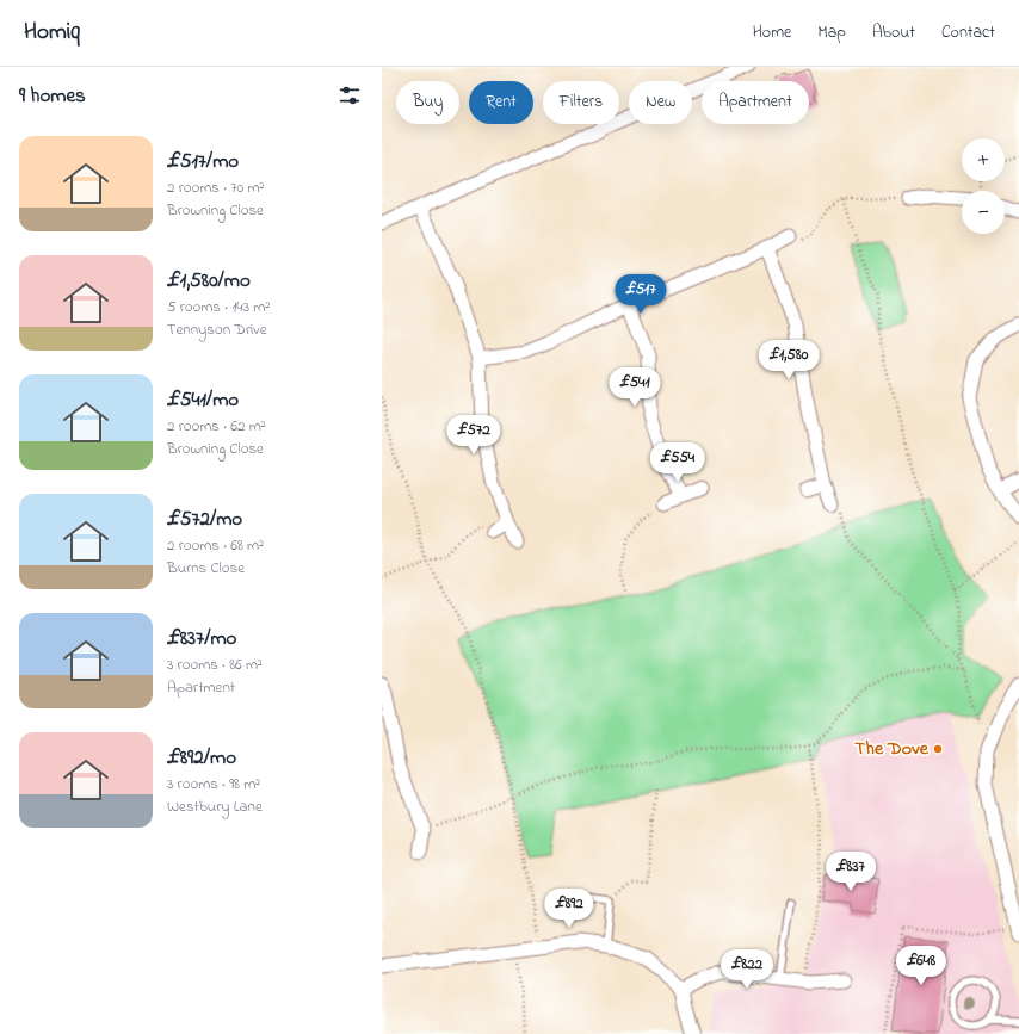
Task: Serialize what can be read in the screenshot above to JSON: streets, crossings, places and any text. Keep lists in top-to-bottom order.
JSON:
{
  "places": ["The Dove"],
  "page": {
    "header": "Homiq",
    "nav": [
      "Home",
      "Map",
      "About",
      "Contact"
    ],
    "heading": "9 homes",
    "chip": [
      "Buy",
      "Rent",
      "Filters",
      "New",
      "Apartment"
    ],
    "list": [
      {
        "name": "£517/mo",
        "note": "2 rooms · 70 m² · Browning Close"
      },
      {
        "name": "£1,580/mo",
        "note": "5 rooms · 143 m² · Tennyson Drive"
      },
      {
        "name": "£541/mo",
        "note": "2 rooms · 62 m² · Browning Close"
      },
      {
        "name": "£572/mo",
        "note": "2 rooms · 68 m² · Burns Close"
      },
      {
        "name": "£837/mo",
        "note": "3 rooms · 86 m² · Apartment"
      },
      {
        "name": "£892/mo",
        "note": "3 rooms · 98 m² · Westbury Lane"
      }
    ],
    "map_buttons": ["+", "−"],
    "price": [
      "£517",
      "£1,580",
      "£541",
      "£572",
      "£554",
      "£837",
      "£892",
      "£648",
      "£822"
    ]
  }
}
